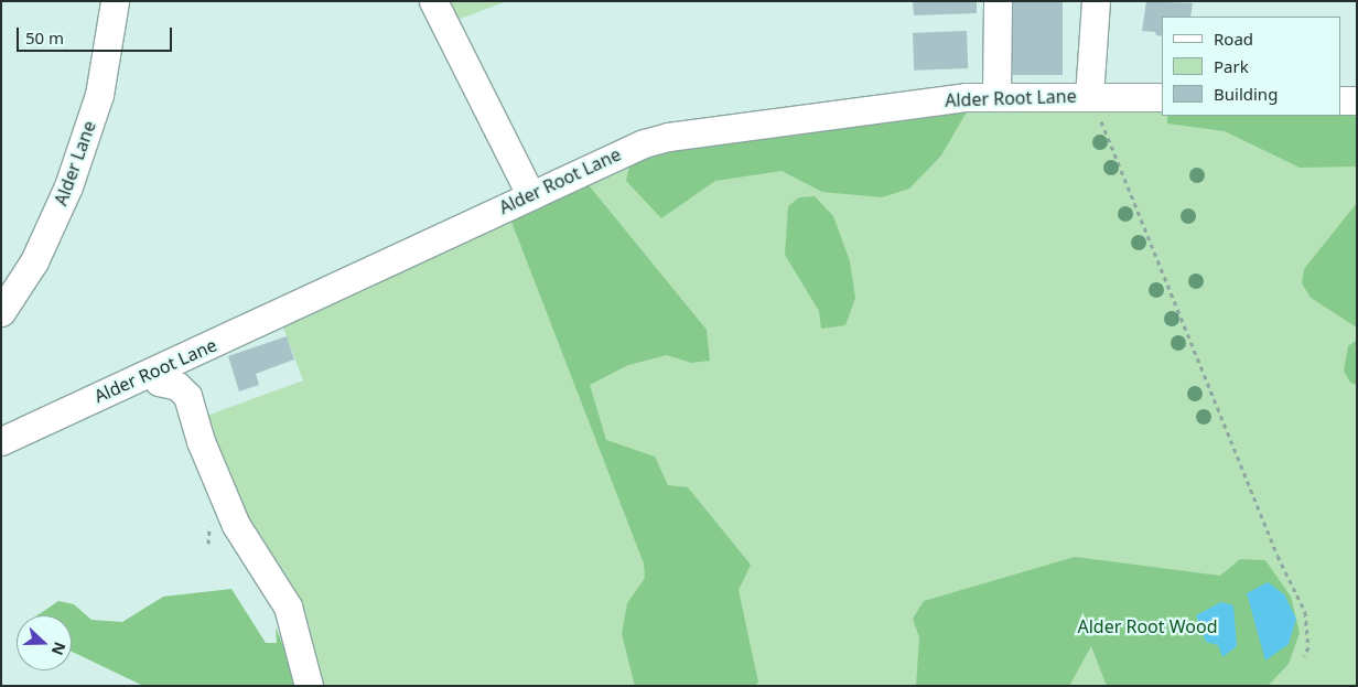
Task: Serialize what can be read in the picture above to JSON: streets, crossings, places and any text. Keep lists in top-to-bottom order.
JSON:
{
  "streets": {
    "street": ["Alder Root Lane", "Alder Lane"]
  },
  "parks": ["Alder Root Wood"],
  "legend": ["Road", "Park", "Building"],
  "scale_bar": "50 m",
  "north": "right"
}
